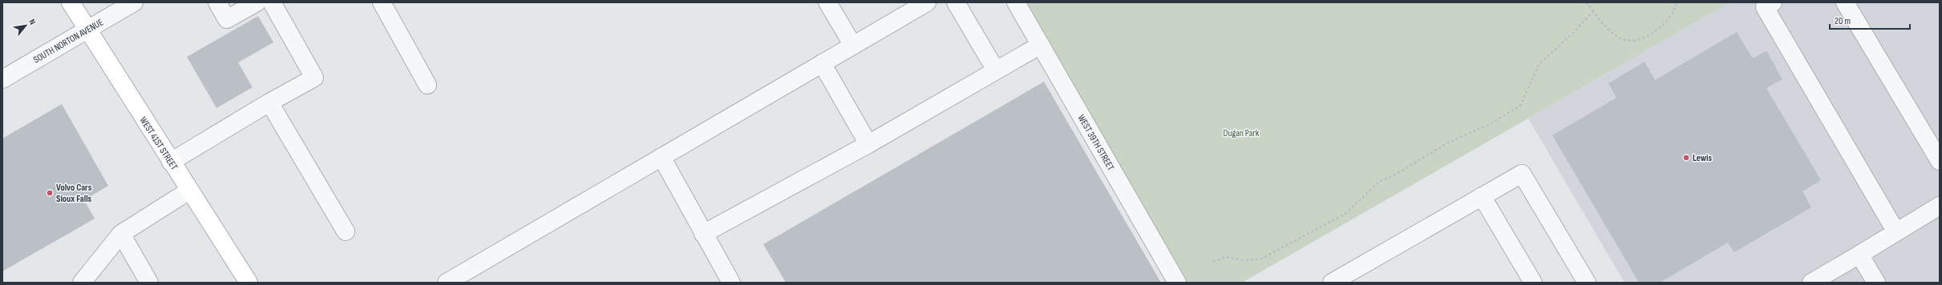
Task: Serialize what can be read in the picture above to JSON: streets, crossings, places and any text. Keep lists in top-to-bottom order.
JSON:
{
  "streets": {
    "main road": ["WEST 41ST STREET"],
    "street": ["SOUTH NORTON AVENUE", "WEST 39TH STREET"]
  },
  "crossings": [
    ["SOUTH NORTON AVENUE", "WEST 41ST STREET"]
  ],
  "parks": ["Dugan Park"],
  "places": ["Lewis", "Volvo Cars Sioux Falls"],
  "scale_bar": "20 m",
  "north": "top right"
}
